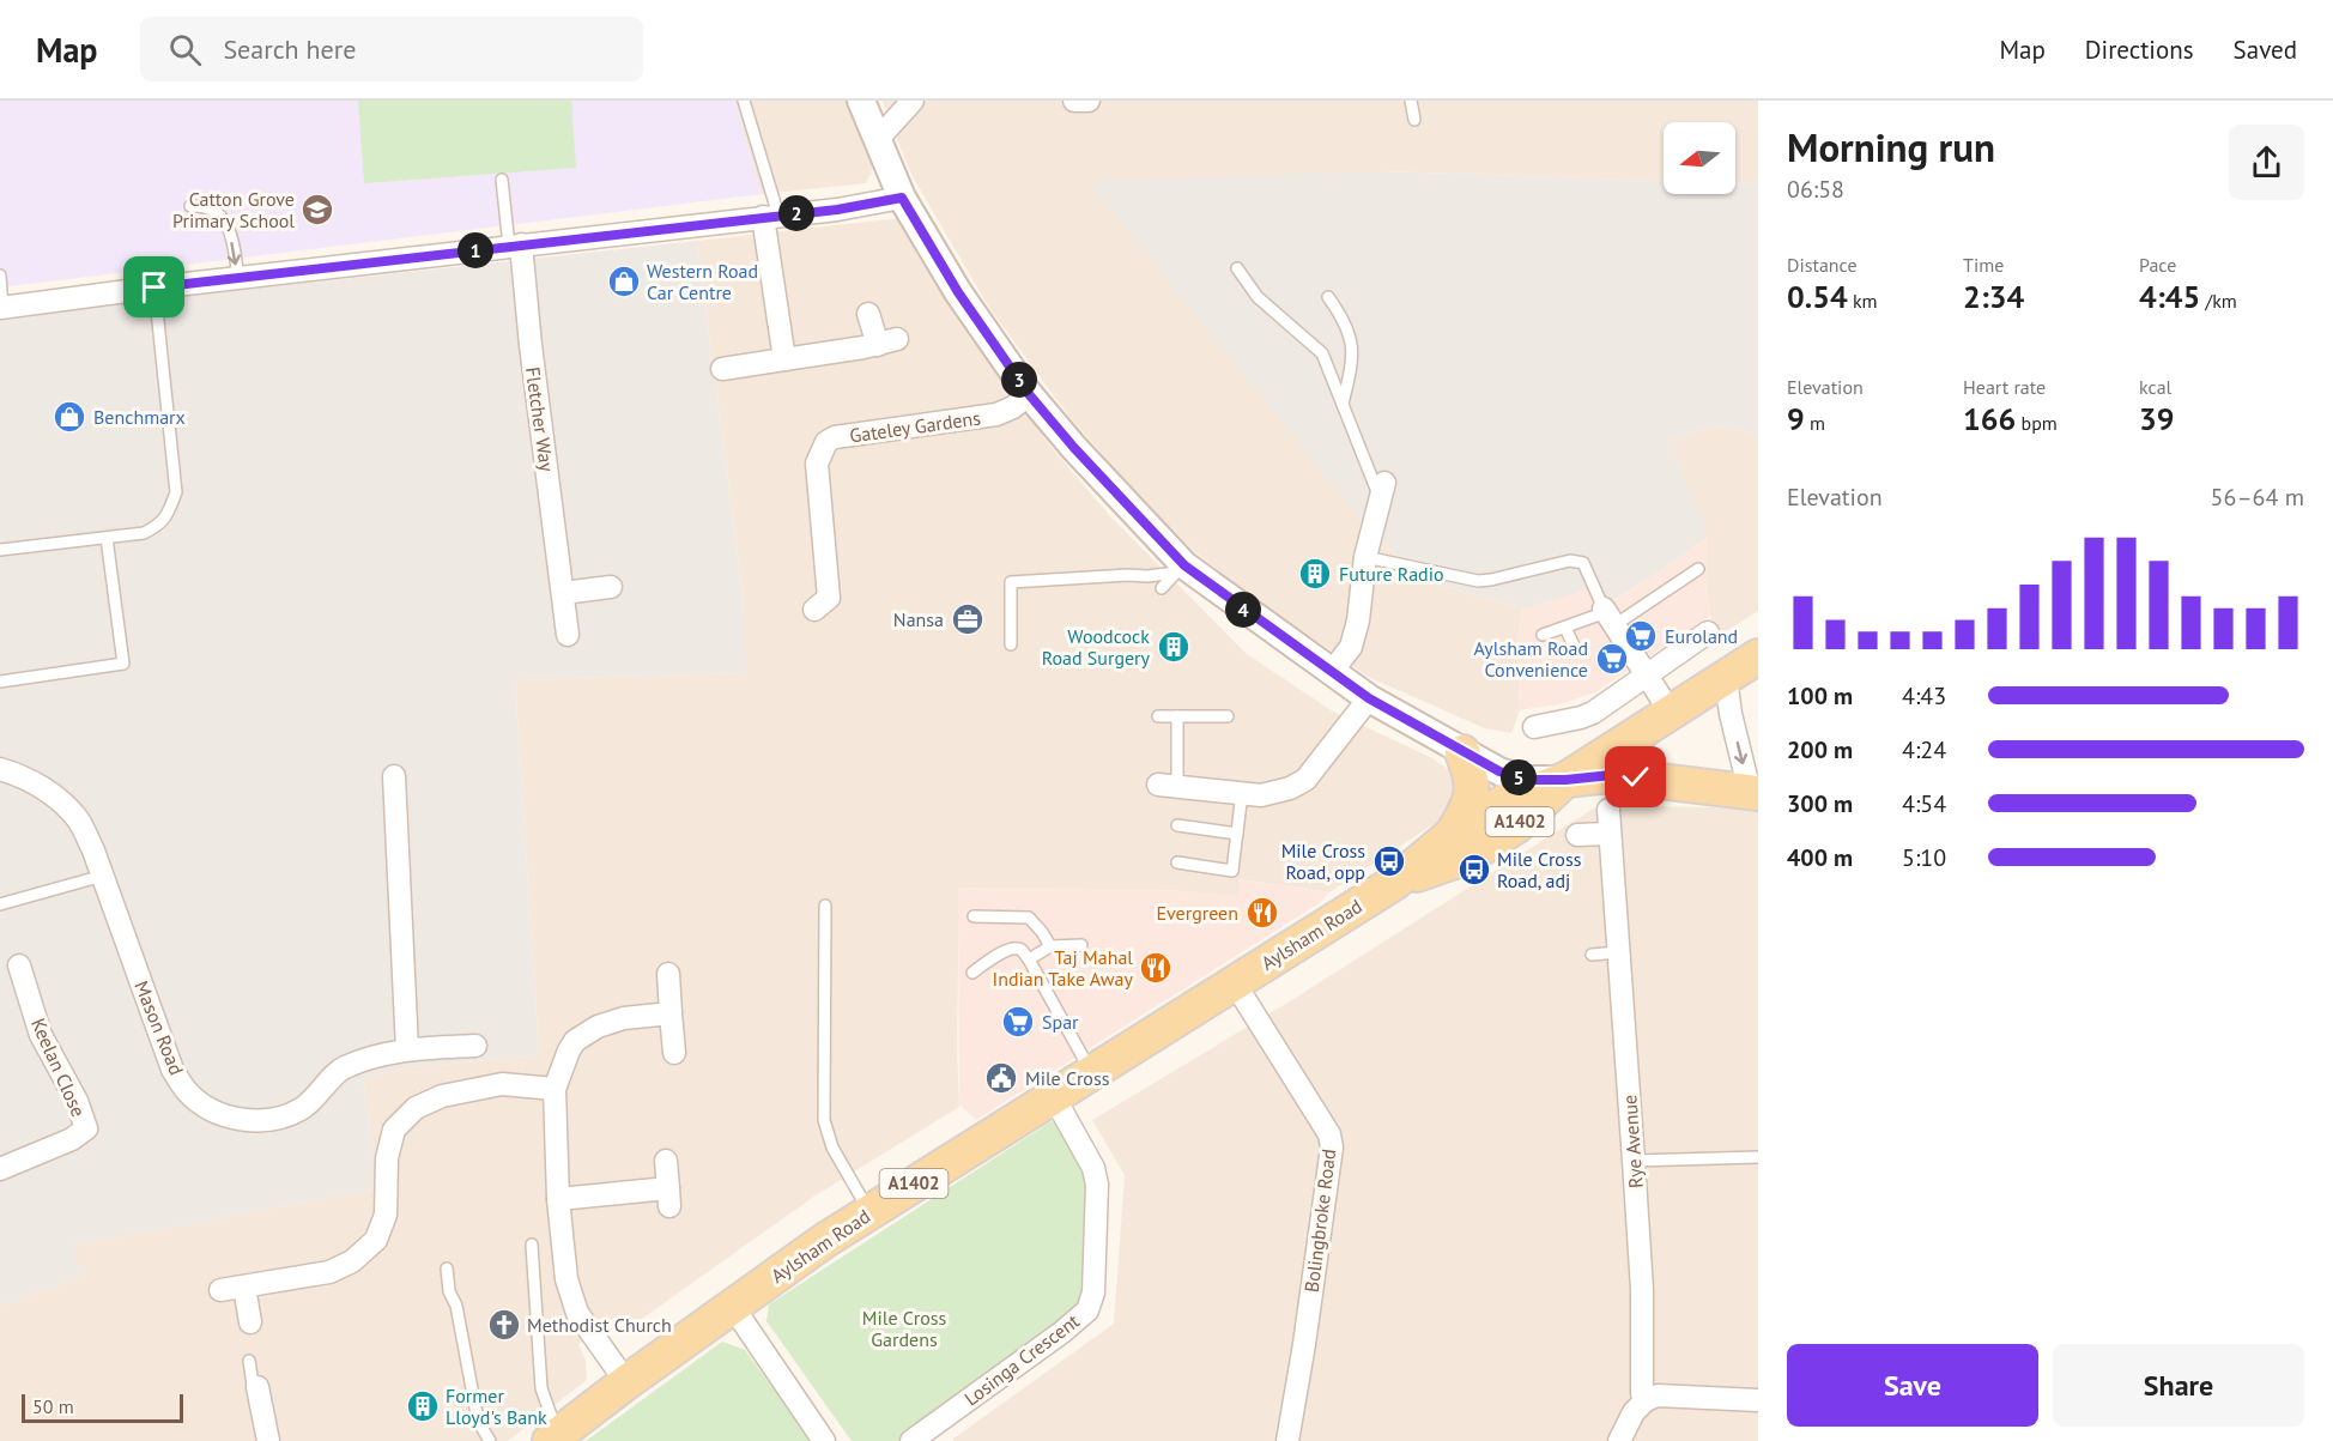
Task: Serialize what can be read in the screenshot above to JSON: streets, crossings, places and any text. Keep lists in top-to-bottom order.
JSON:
{
  "streets": {
    "main road": ["A1402", "Aylsham Road"],
    "street": [
      "Fletcher Way",
      "Gateley Gardens",
      "Mason Road",
      "Keelan Close",
      "Rye Avenue",
      "Bolingbroke Road",
      "Losinga Crescent"
    ]
  },
  "crossings": [
    ["A1402", "Aylsham Road"],
    ["Aylsham Road", "Bolingbroke Road"],
    ["Aylsham Road", "Losinga Crescent"]
  ],
  "parks": ["Mile Cross Gardens"],
  "places": {
    "school or university": ["Catton Grove Primary School"],
    "shop": ["Western Road Car Centre", "Benchmarx"],
    "building": ["Future Radio", "Woodcock Road Surgery", "Former Lloyd's Bank"],
    "office": ["Nansa"],
    "supermarket": ["Euroland", "Aylsham Road Convenience", "Spar"],
    "bus stop": ["Mile Cross Road, opp", "Mile Cross Road, adj"],
    "restaurant": ["Evergreen", "Taj Mahal Indian Take Away"],
    "public building": ["Mile Cross"],
    "church": ["Methodist Church"]
  },
  "scale_bar": "50 m",
  "north": "left",
  "page": {
    "header": "Map",
    "search": "Search here",
    "nav": ["Map", "Directions", "Saved"],
    "heading": ["Morning run", "06:58"],
    "pins": [
      "2",
      "1",
      "3",
      "4",
      "5"
    ],
    "stats": [
      ["Distance", "0.54 km"],
      ["Time", "2:34"],
      ["Pace", "4:45 /km"],
      ["Elevation", "9 m"],
      ["Heart rate", "166 bpm"],
      ["kcal", "39"]
    ],
    "chart": ["Elevation", "56–64 m"],
    "list": [
      {
        "name": "100 m",
        "note": "4:43"
      },
      {
        "name": "200 m",
        "note": "4:24"
      },
      {
        "name": "300 m",
        "note": "4:54"
      },
      {
        "name": "400 m",
        "note": "5:10"
      }
    ],
    "buttons": ["Save", "Share"],
    "scale": "50 m"
  }
}
